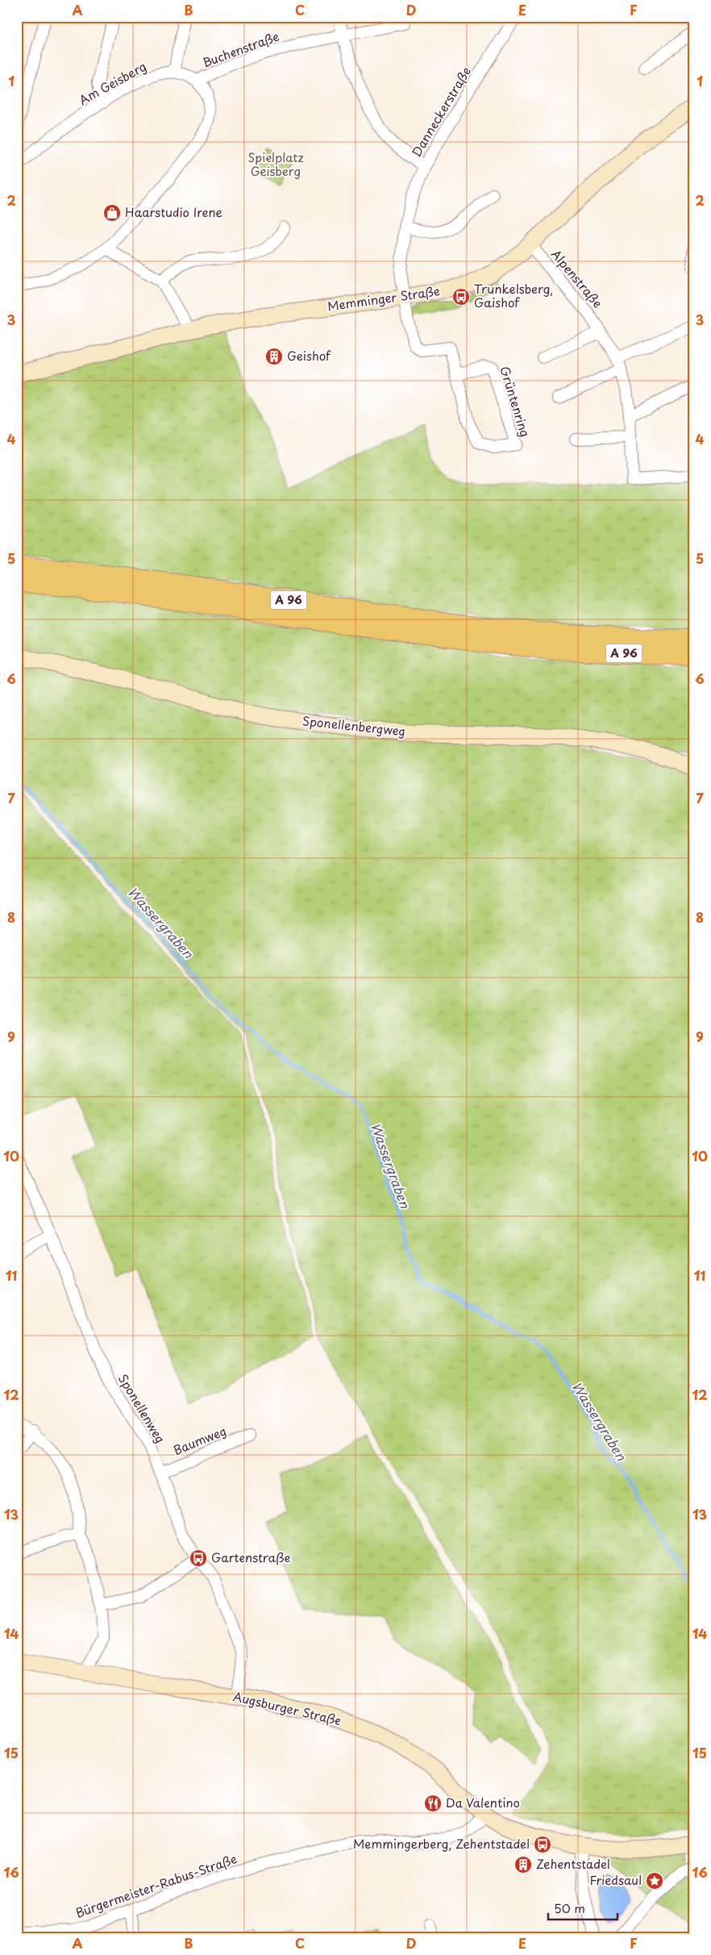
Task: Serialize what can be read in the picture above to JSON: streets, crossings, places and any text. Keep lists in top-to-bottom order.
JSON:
{
  "streets": {
    "highway": ["A 96"],
    "street": [
      "Buchenstraße",
      "Am Geisberg",
      "Danneckerstraße",
      "Alpenstraße",
      "Memminger Straße",
      "Grüntenring",
      "Sponellenbergweg",
      "Sponellenweg",
      "Baumweg",
      "Augsburger Straße",
      "Bürgermeister-Rabus-Straße"
    ]
  },
  "crossings": [
    ["Danneckerstraße", "Memminger Straße"],
    ["Danneckerstraße", "Grüntenring"],
    ["Alpenstraße", "Memminger Straße"],
    ["Memminger Straße", "Grüntenring"],
    ["Sponellenweg", "Baumweg"],
    ["Sponellenweg", "Augsburger Straße"],
    ["Augsburger Straße", "Bürgermeister-Rabus-Straße"]
  ],
  "water": ["Wassergraben"],
  "parks": ["Spielplatz Geisberg"],
  "places": {
    "shop": ["Haarstudio Irene"],
    "bus stop": ["Trunkelsberg, Gaishof", "Gartenstraße", "Memmingerberg, Zehentstadel"],
    "building": ["Geishof", "Zehentstadel"],
    "restaurant": ["Da Valentino"],
    "place": ["Friedsaul"]
  },
  "scale_bar": "50 m",
  "grid": {
    "columns": [
      "A",
      "B",
      "C",
      "D",
      "E",
      "F"
    ],
    "rows": [
      "1",
      "2",
      "3",
      "4",
      "5",
      "6",
      "7",
      "8",
      "9",
      "10",
      "11",
      "12",
      "13",
      "14",
      "15",
      "16"
    ]
  }
}
